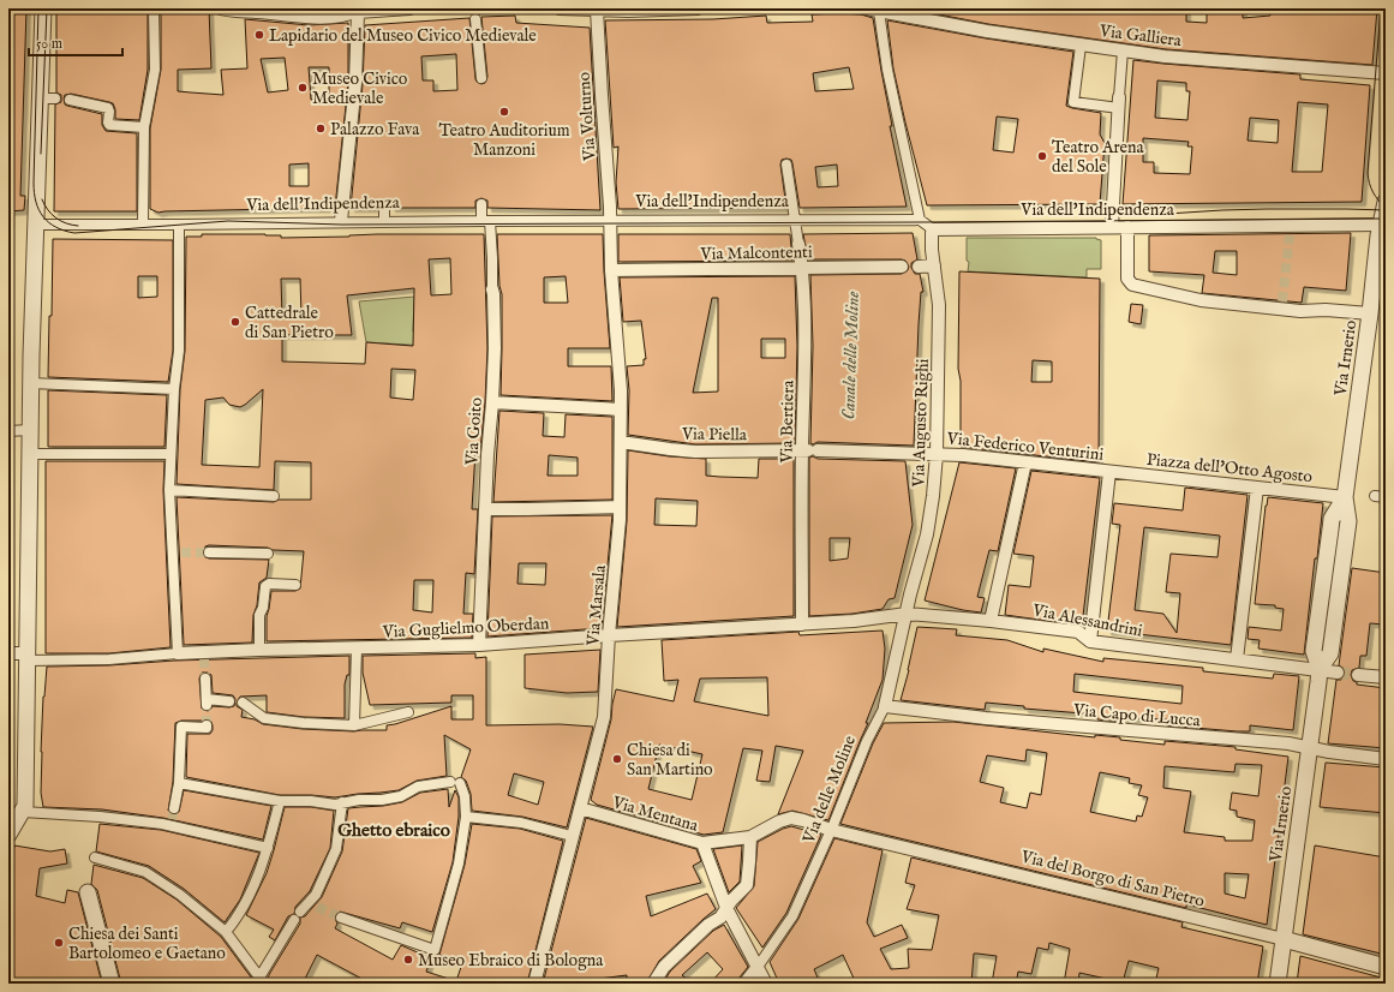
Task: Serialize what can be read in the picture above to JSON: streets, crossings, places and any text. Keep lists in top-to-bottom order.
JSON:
{
  "streets": {
    "street": [
      "Via Galliera",
      "Via Volturno",
      "Via dell'Indipendenza",
      "Via Malcontenti",
      "Via Irnerio",
      "Via Bertiera",
      "Via Augusto Righi",
      "Via Goito",
      "Via Piella",
      "Via Federico Venturini",
      "Piazza dell'Otto Agosto",
      "Via Marsala",
      "Via Alessandrini",
      "Via Guglielmo Oberdan",
      "Via Capo di Lucca",
      "Via delle Moline",
      "Via Mentana",
      "Via del Borgo di San Pietro"
    ]
  },
  "crossings": [
    ["Via Volturno", "Via dell'Indipendenza"],
    ["Via Volturno", "Via Marsala"],
    ["Via dell'Indipendenza", "Via Irnerio"],
    ["Via dell'Indipendenza", "Via Bertiera"],
    ["Via dell'Indipendenza", "Via Augusto Righi"],
    ["Via dell'Indipendenza", "Via Goito"],
    ["Via dell'Indipendenza", "Via Marsala"],
    ["Via Malcontenti", "Via Bertiera"],
    ["Via Malcontenti", "Via Marsala"],
    ["Via Irnerio", "Piazza dell'Otto Agosto"],
    ["Via Irnerio", "Via Alessandrini"],
    ["Via Irnerio", "Via Capo di Lucca"],
    ["Via Irnerio", "Via del Borgo di San Pietro"],
    ["Via Bertiera", "Via Piella"],
    ["Via Bertiera", "Via Guglielmo Oberdan"],
    ["Via Augusto Righi", "Via Piella"],
    ["Via Augusto Righi", "Via Federico Venturini"],
    ["Via Augusto Righi", "Via Alessandrini"],
    ["Via Augusto Righi", "Via Guglielmo Oberdan"],
    ["Via Augusto Righi", "Via delle Moline"],
    ["Via Goito", "Via Guglielmo Oberdan"],
    ["Via Piella", "Via Federico Venturini"],
    ["Via Piella", "Via Marsala"],
    ["Via Federico Venturini", "Piazza dell'Otto Agosto"],
    ["Via Marsala", "Via Guglielmo Oberdan"],
    ["Via Marsala", "Via Mentana"],
    ["Via Alessandrini", "Via Guglielmo Oberdan"],
    ["Via Alessandrini", "Via delle Moline"],
    ["Via Guglielmo Oberdan", "Via delle Moline"],
    ["Via Capo di Lucca", "Via delle Moline"],
    ["Via delle Moline", "Via Mentana"],
    ["Via delle Moline", "Via del Borgo di San Pietro"],
    ["Via Mentana", "Via del Borgo di San Pietro"]
  ],
  "districts": ["Ghetto ebraico"],
  "water": ["Canale delle Moline"],
  "places": [
    "Lapidario del Museo Civico Medievale",
    "Museo Civico Medievale",
    "Teatro Auditorium Manzoni",
    "Palazzo Fava",
    "Teatro Arena del Sole",
    "Cattedrale di San Pietro",
    "Chiesa di San Martino",
    "Chiesa dei Santi Bartolomeo e Gaetano",
    "Museo Ebraico di Bologna"
  ],
  "scale_bar": "50 m"
}
